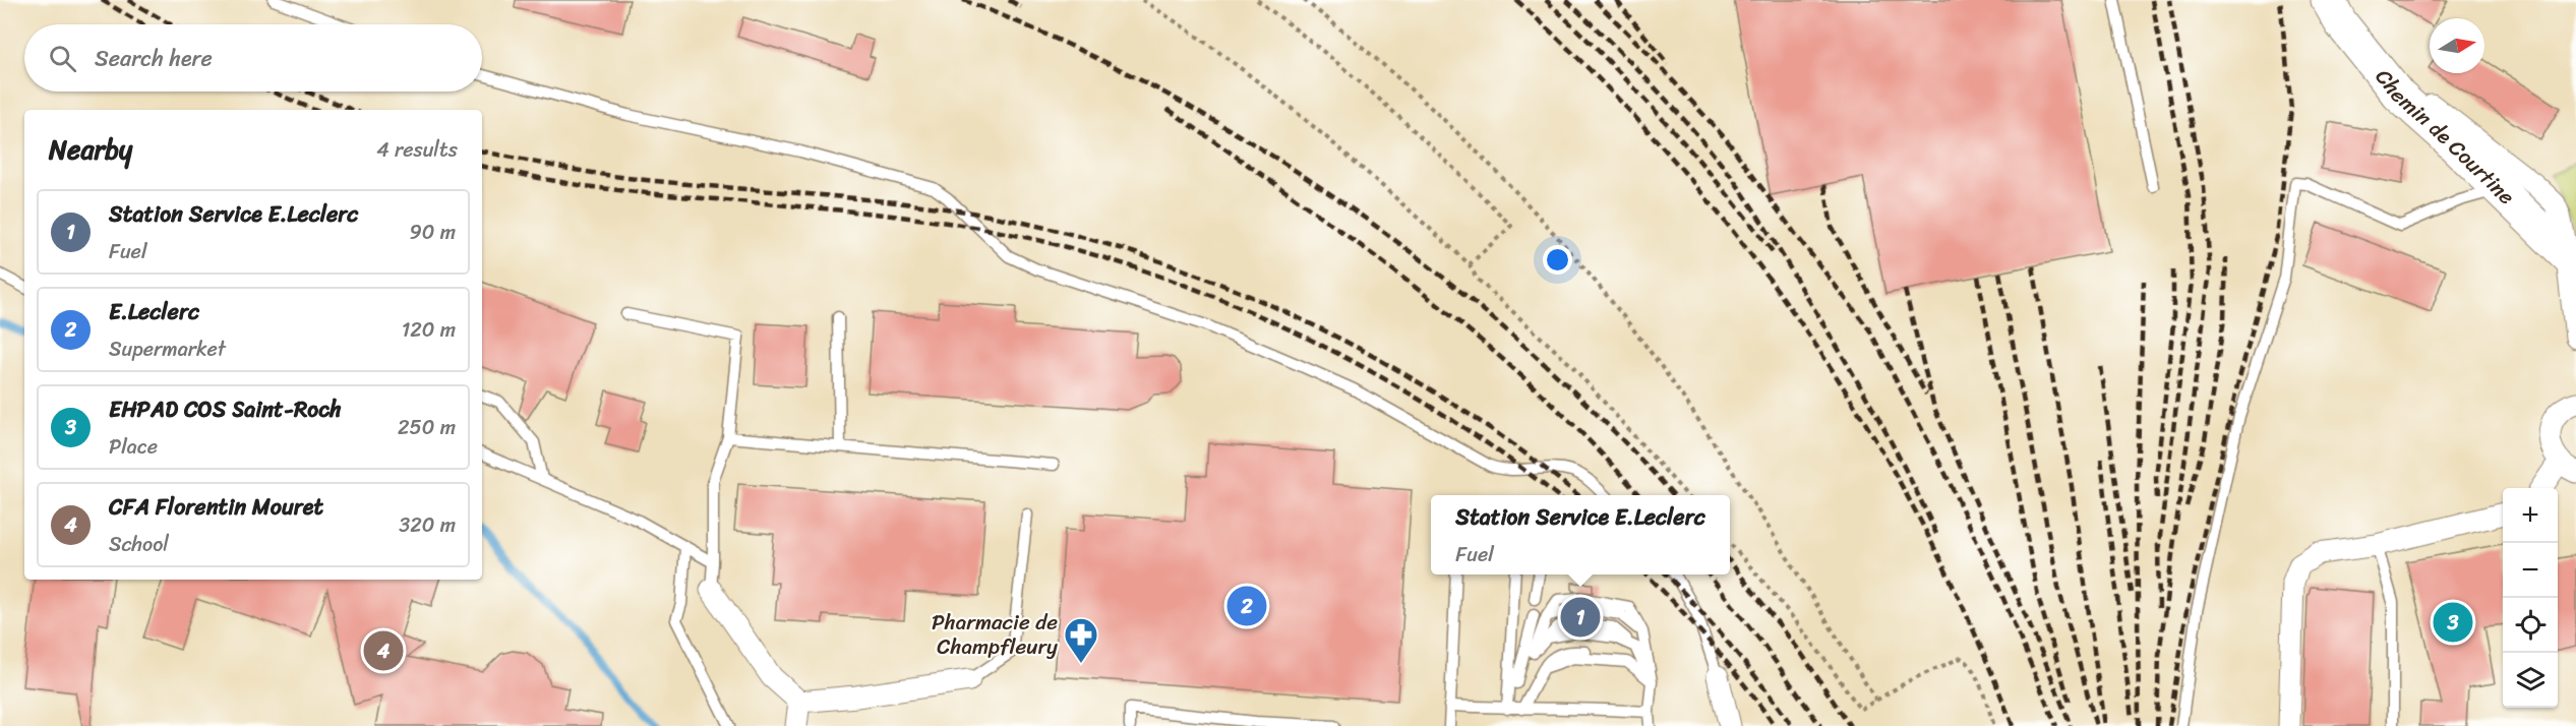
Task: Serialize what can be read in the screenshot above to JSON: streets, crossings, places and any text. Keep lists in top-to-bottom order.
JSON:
{
  "streets": {
    "main road": ["Chemin de Courtine"]
  },
  "places": {
    "pharmacy": ["Pharmacie de Champfleury"]
  },
  "north": "right",
  "page": {
    "search": "Search here",
    "heading": ["Nearby", "4 results"],
    "list": [
      {
        "mark": "1",
        "name": "Station Service E.Leclerc",
        "note": "Fuel",
        "value": "90 m"
      },
      {
        "mark": "2",
        "name": "E.Leclerc",
        "note": "Supermarket",
        "value": "120 m"
      },
      {
        "mark": "3",
        "name": "EHPAD COS Saint-Roch",
        "note": "Place",
        "value": "250 m"
      },
      {
        "mark": "4",
        "name": "CFA Florentin Mouret",
        "note": "School",
        "value": "320 m"
      }
    ],
    "map_buttons": ["+", "−"],
    "popup": ["Station Service E.Leclerc", "Fuel"],
    "pins": [
      "2",
      "1",
      "3",
      "4"
    ]
  }
}
